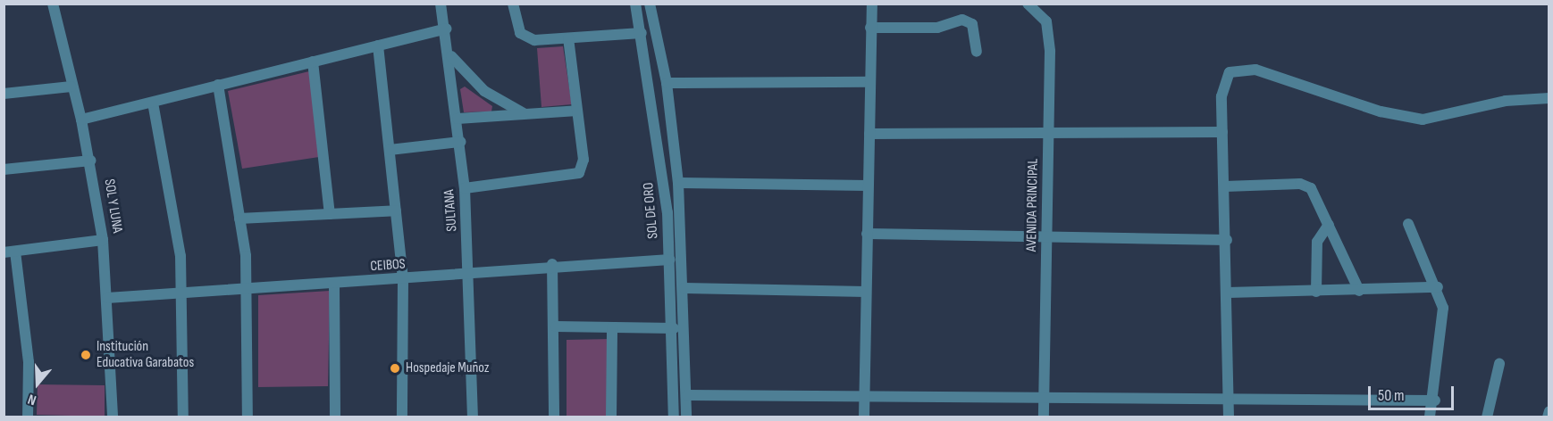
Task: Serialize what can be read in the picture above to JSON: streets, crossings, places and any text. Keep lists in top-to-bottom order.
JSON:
{
  "streets": {
    "street": [
      "AVENIDA PRINCIPAL",
      "SOL Y LUNA",
      "SULTANA",
      "SOL DE ORO",
      "CEIBOS"
    ]
  },
  "crossings": [
    ["SOL Y LUNA", "CEIBOS"],
    ["SULTANA", "CEIBOS"],
    ["SOL DE ORO", "CEIBOS"]
  ],
  "places": ["Institución Educativa Garabatos", "Hospedaje Muñoz"],
  "scale_bar": "50 m",
  "north": "bottom"
}
